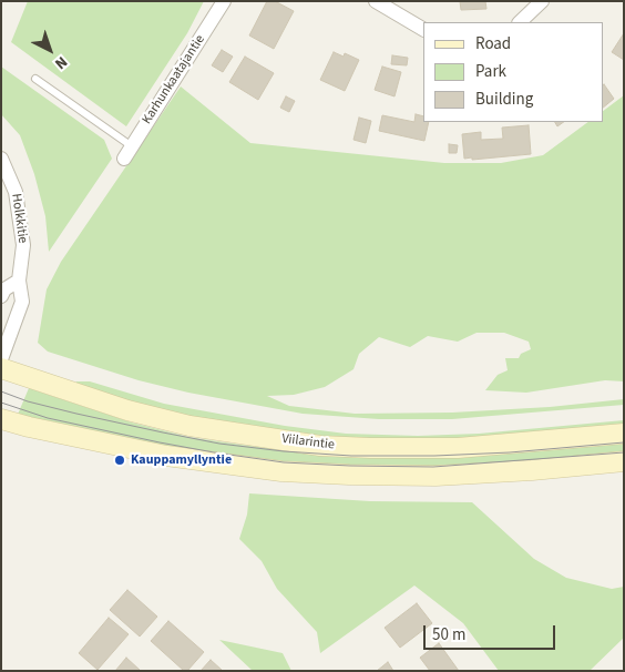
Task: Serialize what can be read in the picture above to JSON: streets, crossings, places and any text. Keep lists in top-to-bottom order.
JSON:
{
  "streets": {
    "main road": ["Viilarintie"],
    "street": ["Karhunkaatajantie", "Holkkitie"]
  },
  "places": ["Kauppamyllyntie"],
  "legend": ["Road", "Park", "Building"],
  "scale_bar": "50 m",
  "north": "bottom right"
}
